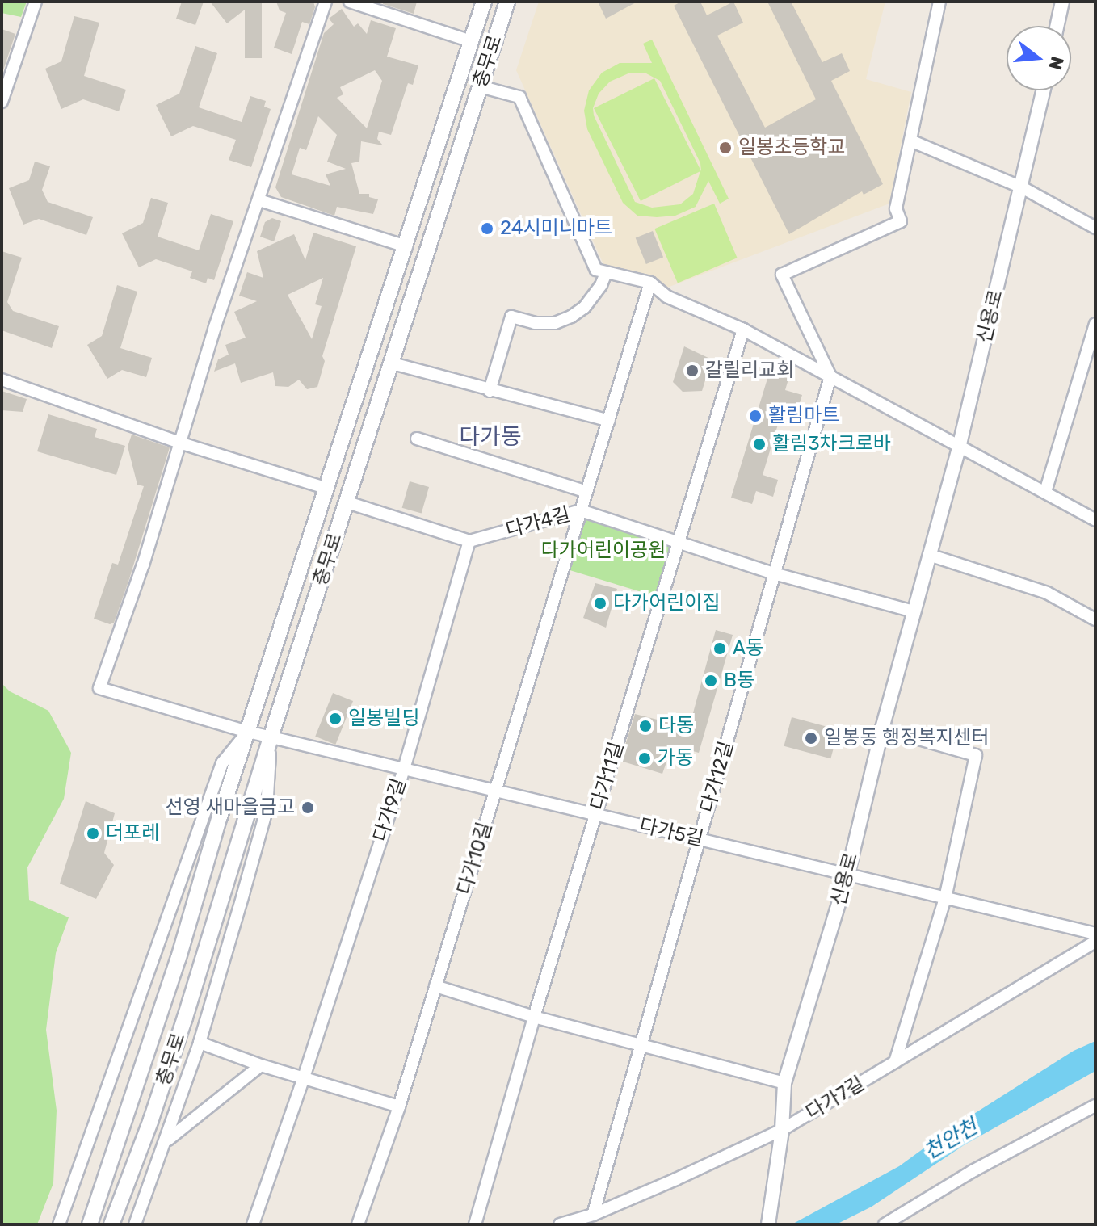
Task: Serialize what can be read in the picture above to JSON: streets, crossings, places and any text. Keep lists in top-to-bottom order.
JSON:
{
  "streets": {
    "main road": ["충무로"],
    "street": [
      "신용로",
      "다가4길",
      "다가11길",
      "다가12길",
      "다가9길",
      "다가5길",
      "다가10길",
      "다가7길"
    ]
  },
  "crossings": [
    ["충무로", "다가5길"],
    ["신용로", "다가4길"],
    ["신용로", "다가5길"],
    ["신용로", "다가7길"],
    ["다가4길", "다가11길"],
    ["다가4길", "다가12길"],
    ["다가4길", "다가9길"],
    ["다가4길", "다가10길"],
    ["다가11길", "다가5길"],
    ["다가12길", "다가5길"],
    ["다가12길", "다가7길"],
    ["다가9길", "다가5길"],
    ["다가5길", "다가10길"]
  ],
  "districts": ["다가동"],
  "water": ["천안천"],
  "parks": ["다가어린이공원"],
  "places": [
    "일봉초등학교",
    "24시미니마트",
    "갈릴리교회",
    "활림마트",
    "활림3차크로바",
    "다가어린이집",
    "A동",
    "B동",
    "일봉빌딩",
    "다동",
    "일봉동 행정복지센터",
    "가동",
    "선영 새마을금고",
    "더포레"
  ],
  "north": "right"
}
